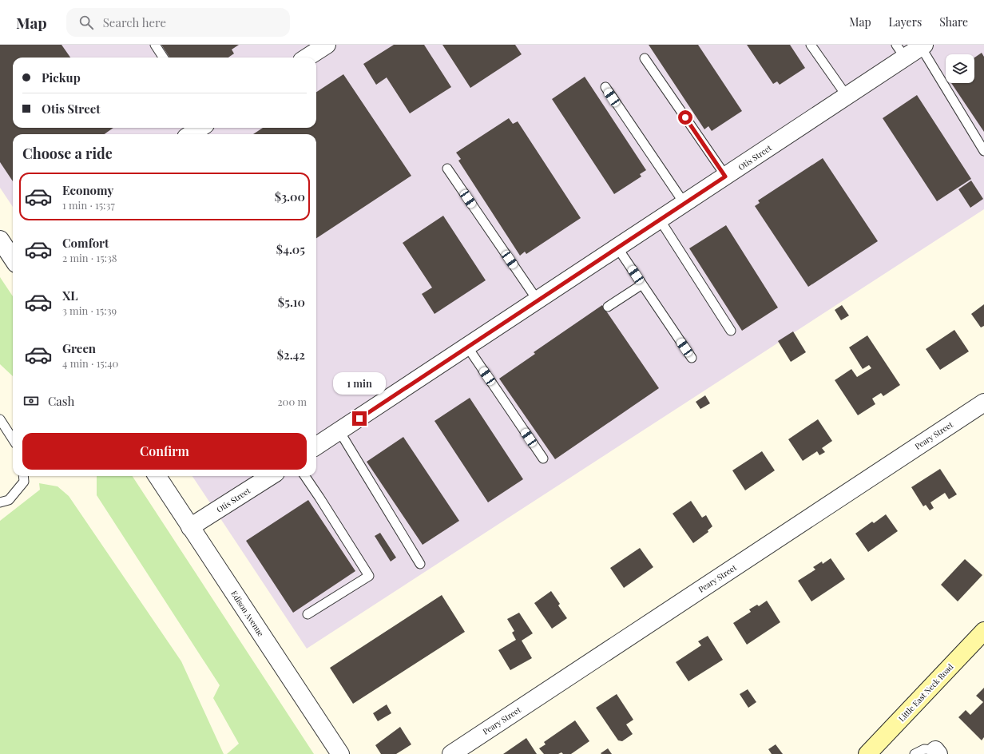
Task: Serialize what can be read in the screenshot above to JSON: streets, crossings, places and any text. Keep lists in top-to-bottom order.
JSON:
{
  "streets": {
    "main road": ["Little East Neck Road"],
    "street": ["Otis Street", "Peary Street", "Edison Avenue"]
  },
  "crossings": [
    ["Otis Street", "Edison Avenue"]
  ],
  "page": {
    "header": "Map",
    "search": "Search here",
    "nav": ["Map", "Layers", "Share"],
    "banner": ["Pickup", "Otis Street"],
    "heading": "Choose a ride",
    "list": [
      {
        "name": "Economy",
        "note": "1 min · 15:37",
        "value": "$3.00"
      },
      {
        "name": "Comfort",
        "note": "2 min · 15:38",
        "value": "$4.05"
      },
      {
        "name": "XL",
        "note": "3 min · 15:39",
        "value": "$5.10"
      },
      {
        "name": "Green",
        "note": "4 min · 15:40",
        "value": "$2.42"
      }
    ],
    "bubble": "1 min",
    "pay": ["Cash", "200 m"],
    "buttons": "Confirm"
  }
}
